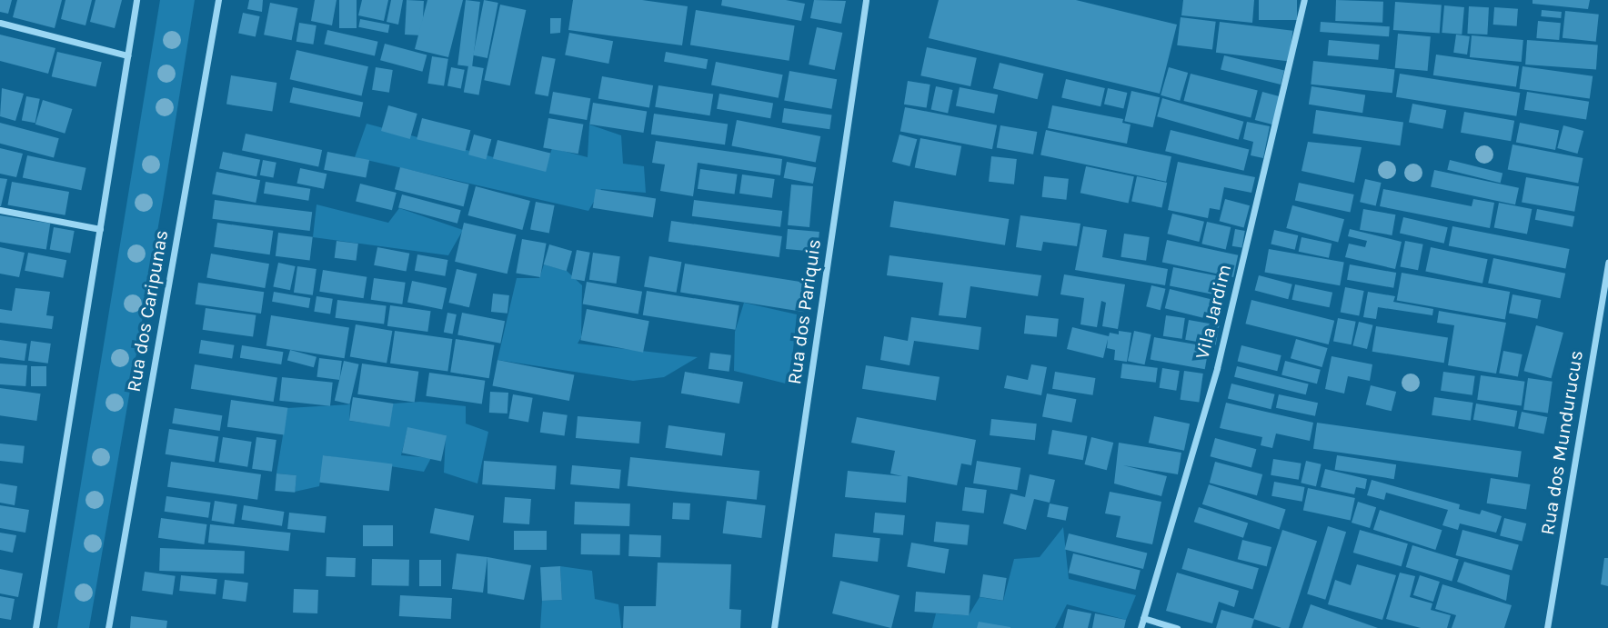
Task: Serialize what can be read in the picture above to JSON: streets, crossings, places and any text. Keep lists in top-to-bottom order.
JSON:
{
  "streets": {
    "street": [
      "Rua dos Caripunas",
      "Rua dos Pariquis",
      "Vila Jardim",
      "Rua dos Mundurucus"
    ]
  }
}
